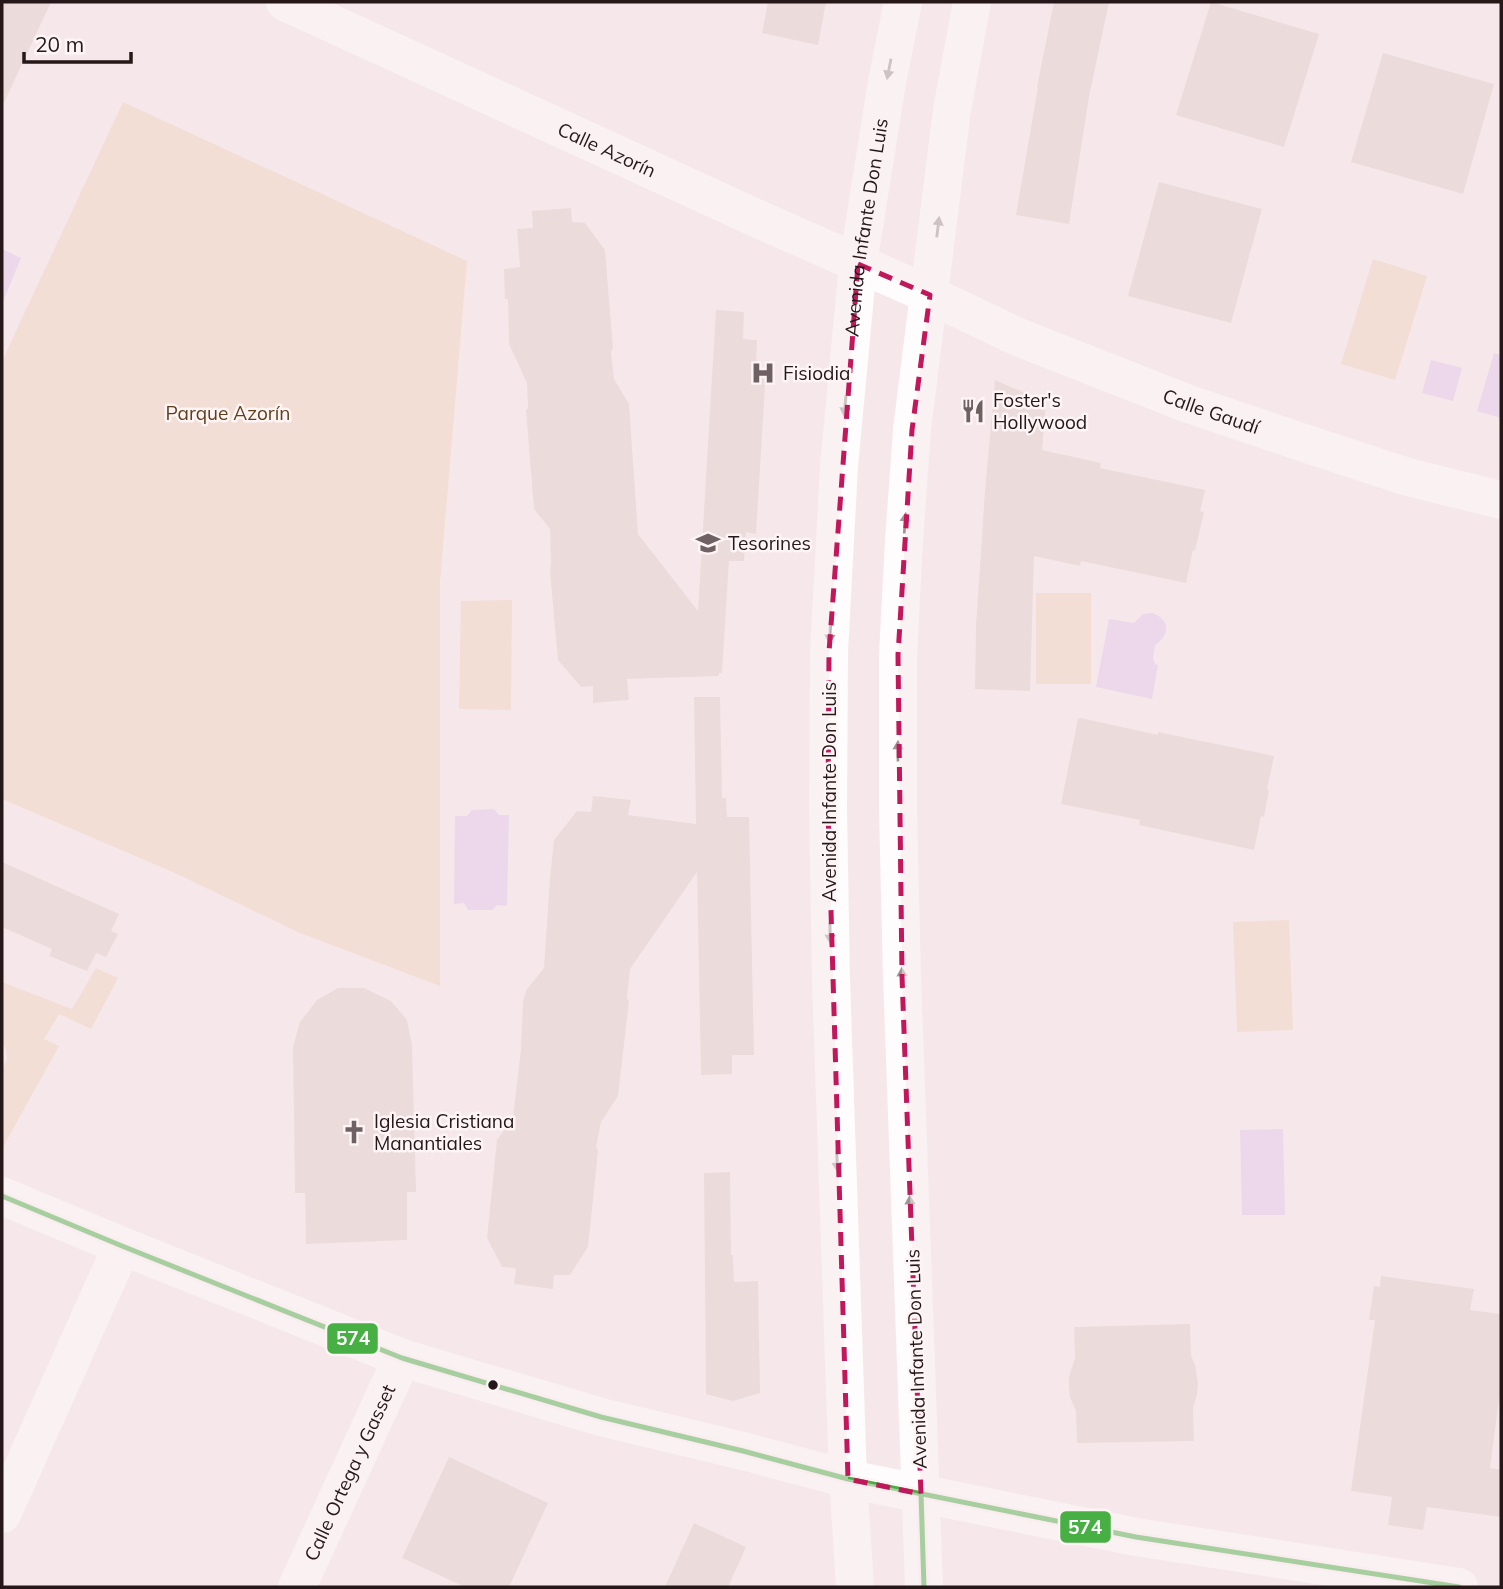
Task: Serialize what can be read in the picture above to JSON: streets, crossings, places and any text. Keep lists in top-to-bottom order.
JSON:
{
  "streets": {
    "street": [
      "Calle Azorín",
      "Avenida Infante Don Luis",
      "Calle Gaudí",
      "Calle Ortega y Gasset"
    ]
  },
  "crossings": [
    ["Calle Azorín", "Avenida Infante Don Luis"],
    ["Calle Azorín", "Calle Gaudí"],
    ["Avenida Infante Don Luis", "Calle Gaudí"]
  ],
  "parks": ["Parque Azorín"],
  "places": {
    "hospital": ["Fisiodia"],
    "restaurant": ["Foster's Hollywood"],
    "school or university": ["Tesorines"],
    "church": ["Iglesia Cristiana Manantiales"]
  },
  "lines": ["transit line 574"],
  "scale_bar": "20 m"
}
